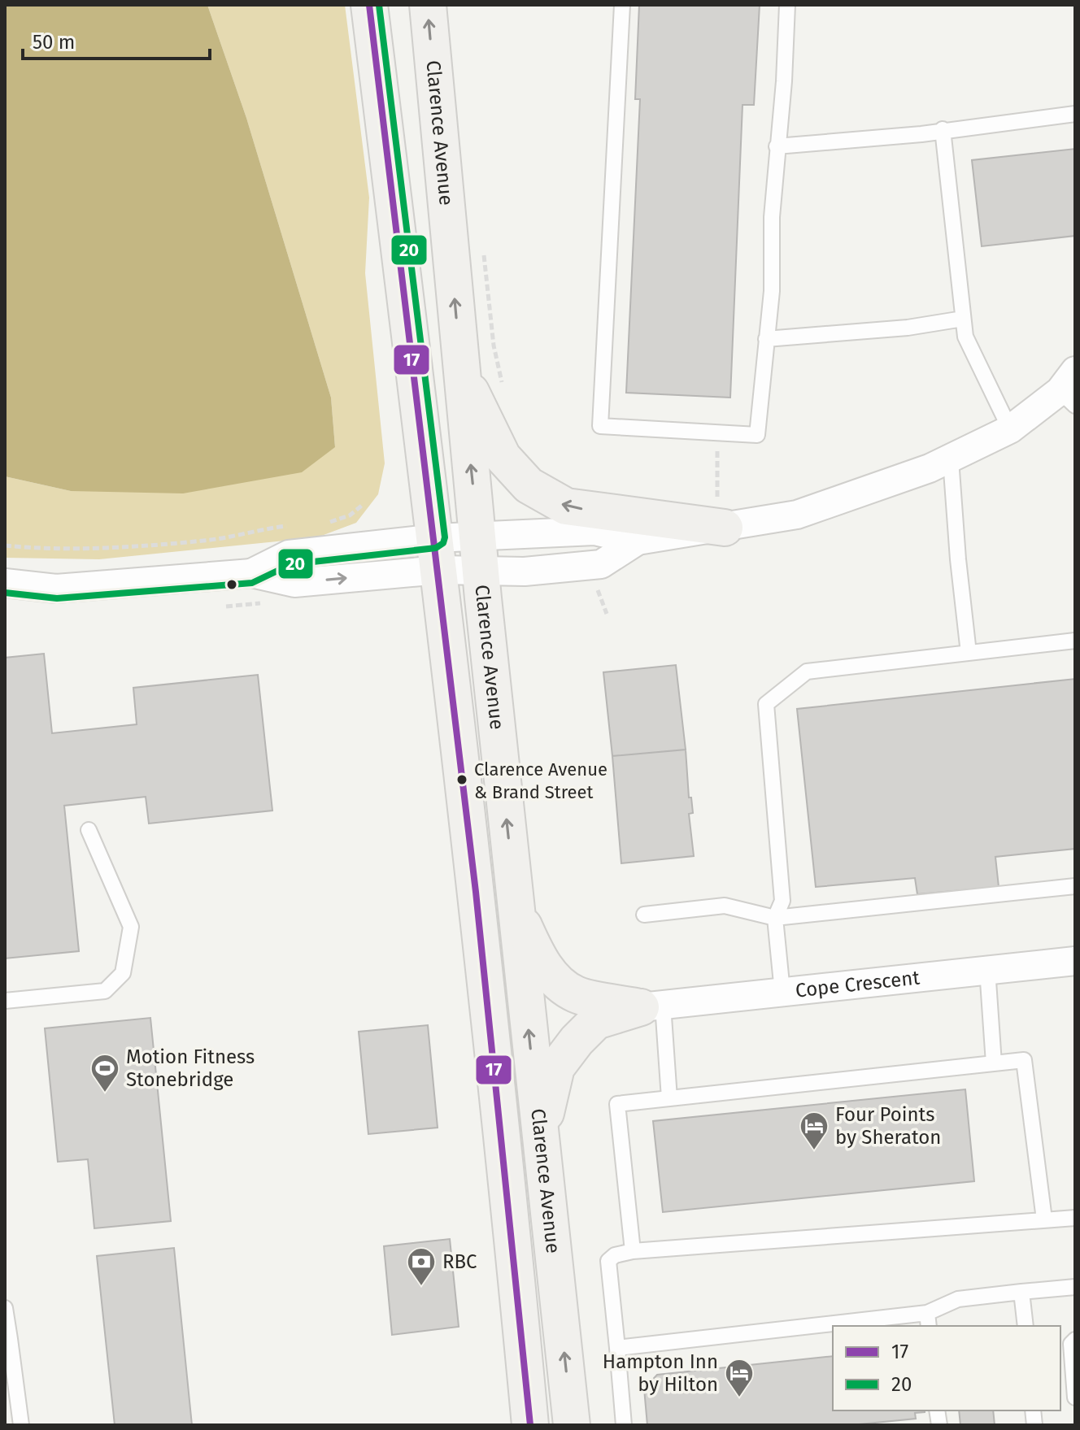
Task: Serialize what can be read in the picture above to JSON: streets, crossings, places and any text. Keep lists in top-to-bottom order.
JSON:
{
  "streets": {
    "main road": ["Clarence Avenue"],
    "street": ["Cope Crescent"]
  },
  "places": {
    "other": ["Clarence Avenue & Brand Street"],
    "sports": ["Motion Fitness Stonebridge"],
    "hotel": ["Four Points by Sheraton", "Hampton Inn by Hilton"],
    "bank": ["RBC"]
  },
  "lines": ["transit line 17", "transit line 20"],
  "legend": ["17", "20"],
  "scale_bar": "50 m"
}
